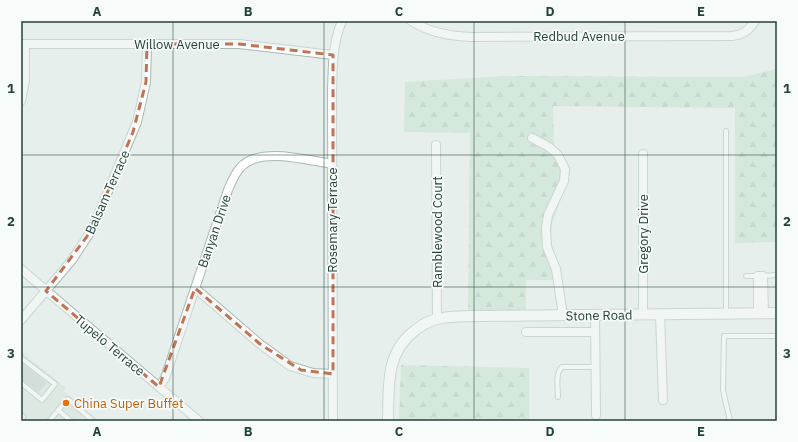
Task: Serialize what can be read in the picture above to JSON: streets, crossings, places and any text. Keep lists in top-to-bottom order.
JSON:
{
  "streets": {
    "street": [
      "Redbud Avenue",
      "Willow Avenue",
      "Balsam Terrace",
      "Rosemary Terrace",
      "Banyan Drive",
      "Ramblewood Court",
      "Gregory Drive",
      "Stone Road",
      "Tupelo Terrace"
    ]
  },
  "crossings": [
    ["Willow Avenue", "Balsam Terrace"],
    ["Willow Avenue", "Rosemary Terrace"],
    ["Balsam Terrace", "Tupelo Terrace"],
    ["Rosemary Terrace", "Banyan Drive"],
    ["Banyan Drive", "Tupelo Terrace"],
    ["Ramblewood Court", "Stone Road"],
    ["Gregory Drive", "Stone Road"]
  ],
  "places": ["China Super Buffet"],
  "grid": {
    "columns": [
      "A",
      "B",
      "C",
      "D",
      "E"
    ],
    "rows": ["1", "2", "3"]
  }
}
